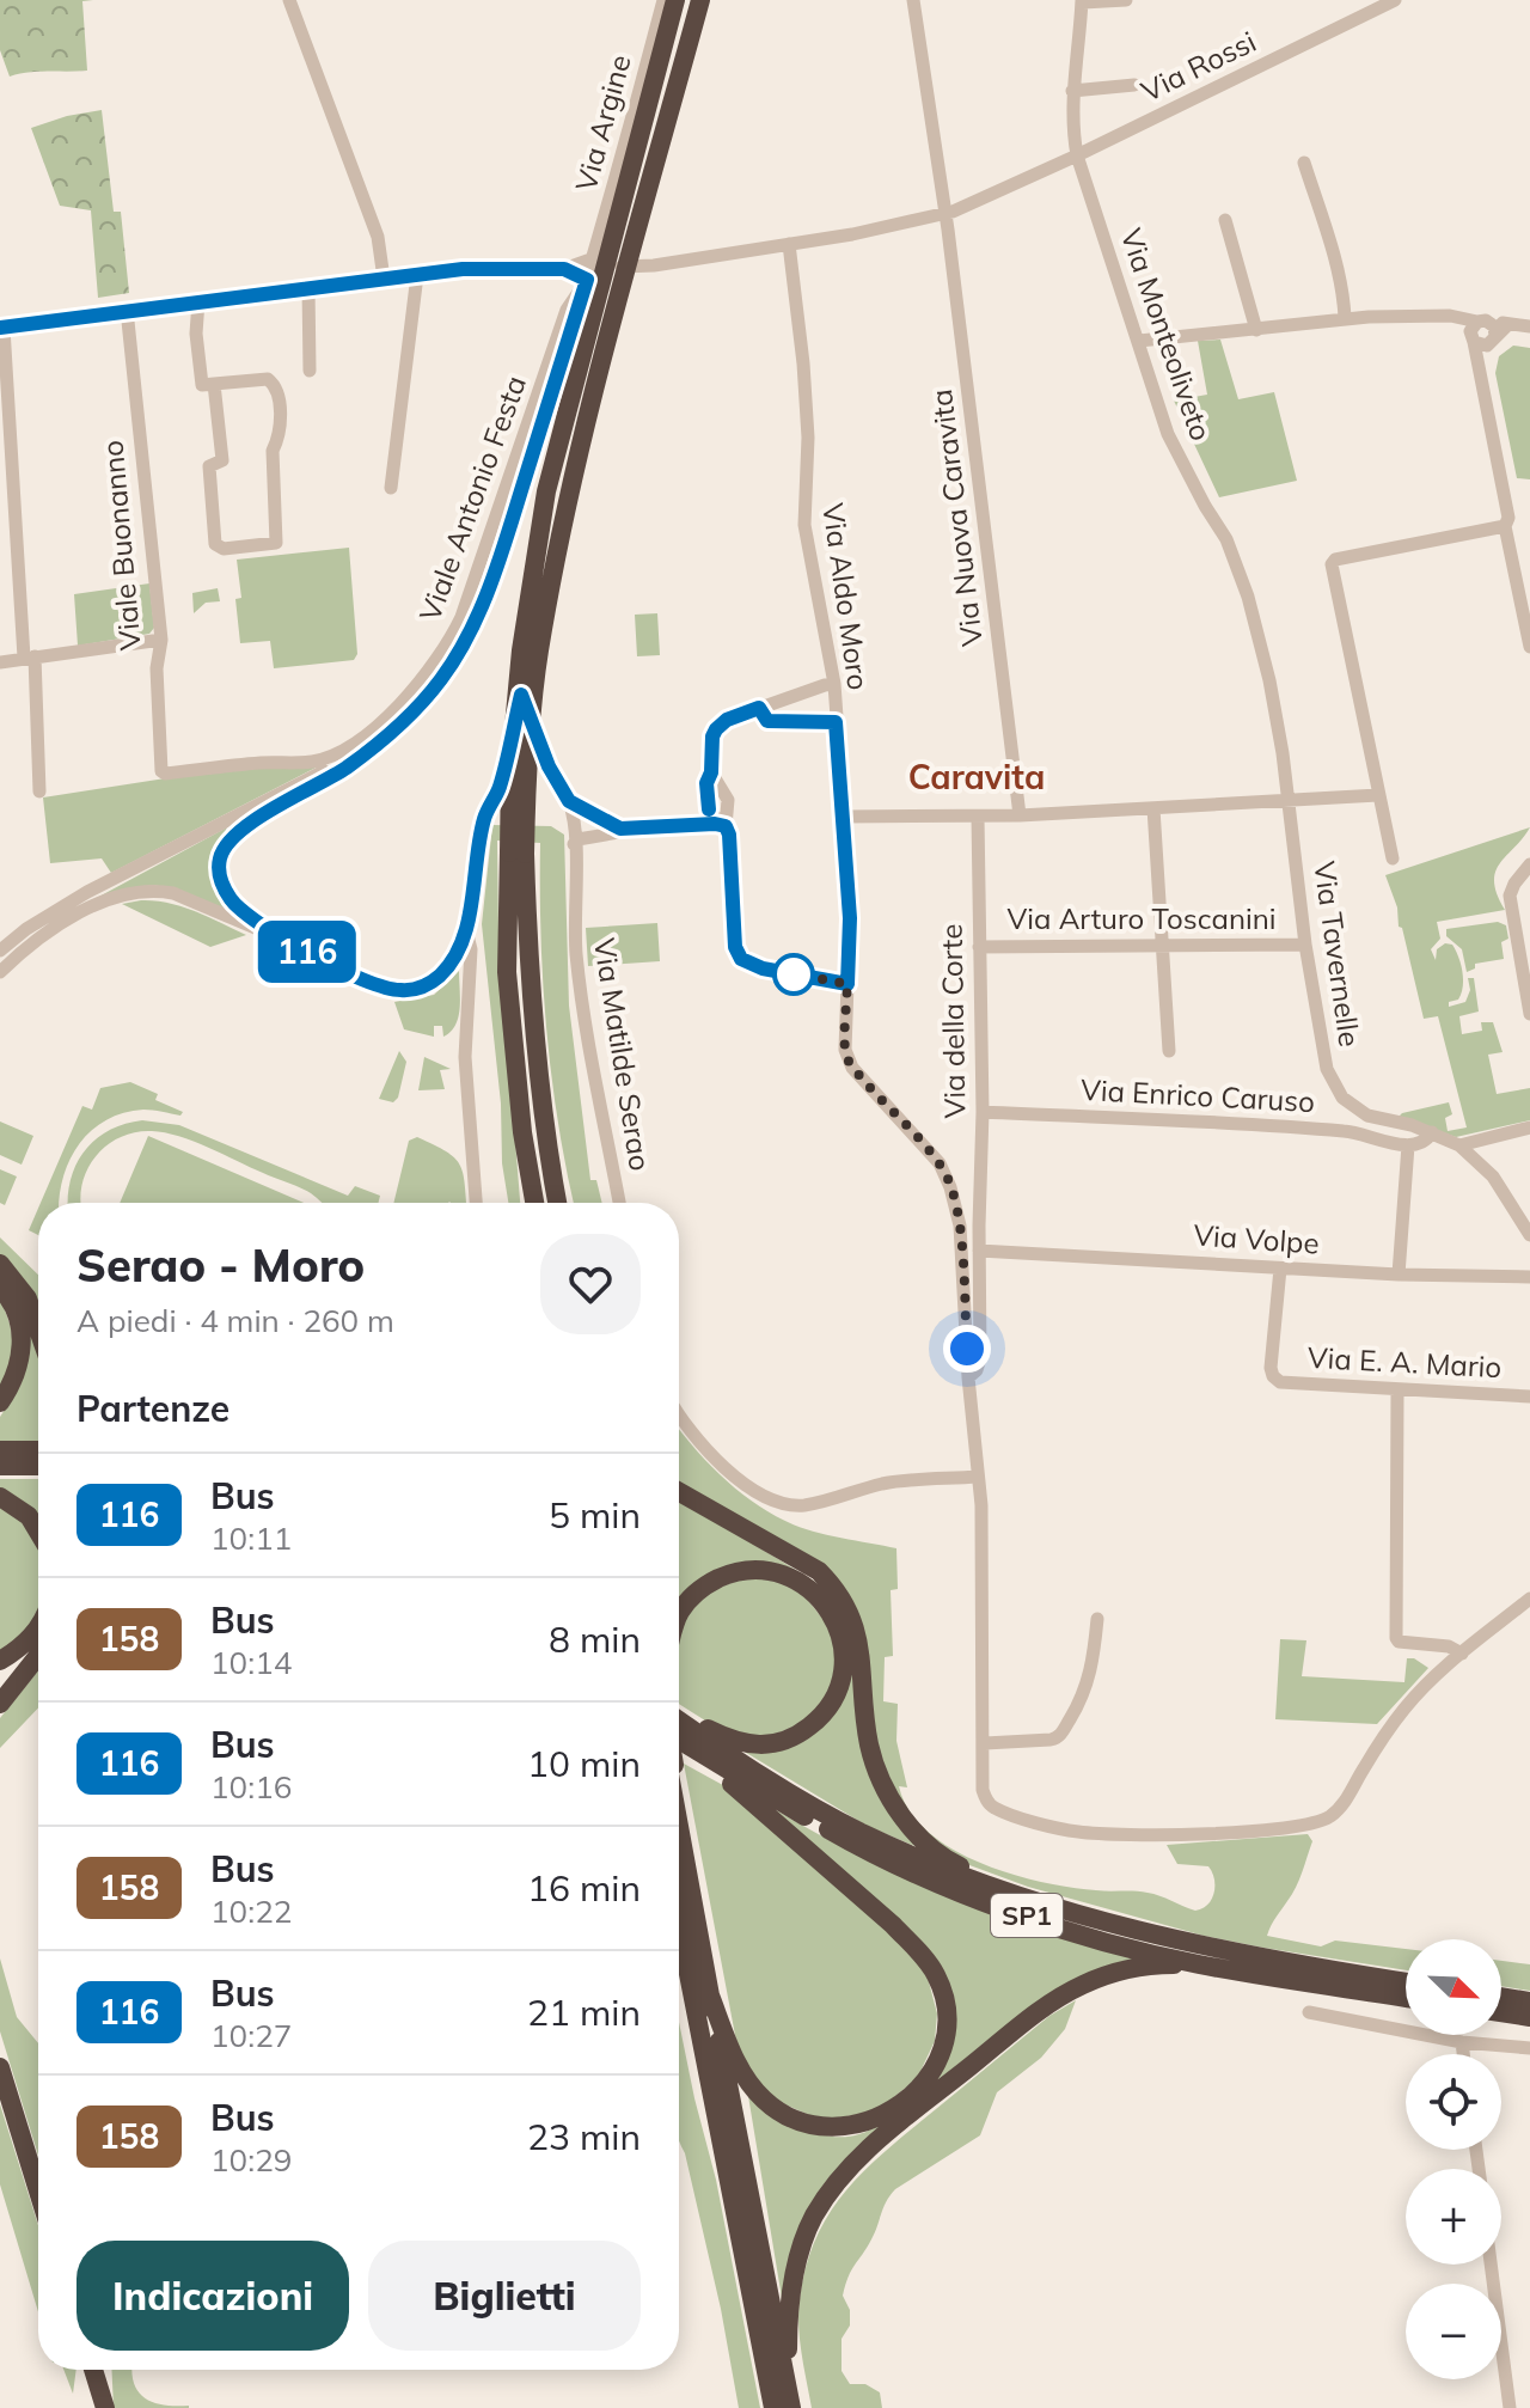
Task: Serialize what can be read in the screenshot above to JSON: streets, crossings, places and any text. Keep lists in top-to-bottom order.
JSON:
{
  "streets": {
    "highway": ["SP1"],
    "street": [
      "Via Rossi",
      "Via Argine",
      "Via Monteoliveto",
      "Viale Antonio Festa",
      "Via Nuova Caravita",
      "Viale Buonanno",
      "Via Aldo Moro",
      "Via Arturo Toscanini",
      "Via Tavernelle",
      "Via della Corte",
      "Via Matilde Serao",
      "Via Enrico Caruso",
      "Via Volpe",
      "Via E. A. Mario"
    ]
  },
  "crossings": [
    ["Via Rossi", "Via Monteoliveto"],
    ["Via Rossi", "Via Nuova Caravita"],
    ["Via Rossi", "Via Aldo Moro"],
    ["Via Argine", "Viale Antonio Festa"],
    ["Via Monteoliveto", "Via Tavernelle"],
    ["Viale Antonio Festa", "Viale Buonanno"],
    ["Via Aldo Moro", "Via della Corte"],
    ["Via Arturo Toscanini", "Via Tavernelle"],
    ["Via Arturo Toscanini", "Via della Corte"],
    ["Via della Corte", "Via Enrico Caruso"],
    ["Via della Corte", "Via Volpe"],
    ["Via Volpe", "Via E. A. Mario"]
  ],
  "districts": ["Caravita"],
  "lines": ["bus line 116"],
  "north": "bottom right",
  "page": {
    "on_map": "116",
    "heading": [
      ["Serao - Moro", "A piedi · 4 min · 260 m"],
      "Partenze"
    ],
    "list": [
      {
        "mark": "116",
        "name": "Bus",
        "note": "10:11",
        "value": "5 min"
      },
      {
        "mark": "158",
        "name": "Bus",
        "note": "10:14",
        "value": "8 min"
      },
      {
        "mark": "116",
        "name": "Bus",
        "note": "10:16",
        "value": "10 min"
      },
      {
        "mark": "158",
        "name": "Bus",
        "note": "10:22",
        "value": "16 min"
      },
      {
        "mark": "116",
        "name": "Bus",
        "note": "10:27",
        "value": "21 min"
      },
      {
        "mark": "158",
        "name": "Bus",
        "note": "10:29",
        "value": "23 min"
      }
    ],
    "map_buttons": ["+", "−"],
    "buttons": ["Indicazioni", "Biglietti"]
  }
}
